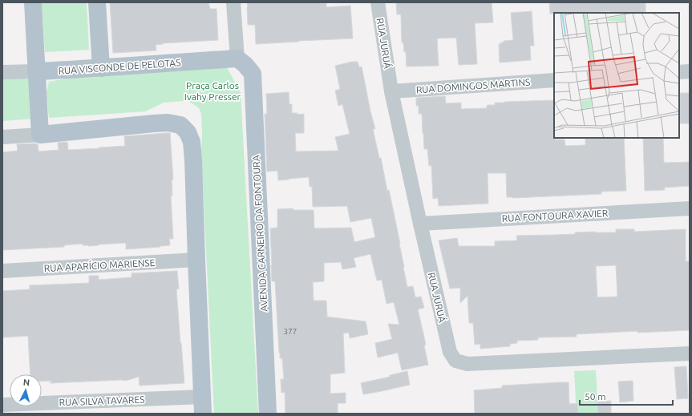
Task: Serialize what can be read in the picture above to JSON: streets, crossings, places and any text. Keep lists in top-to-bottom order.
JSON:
{
  "streets": {
    "main road": ["RUA VISCONDE DE PELOTAS", "AVENIDA CARNEIRO DA FONTOURA"],
    "street": [
      "RUA JURUÁ",
      "RUA DOMINGOS MARTINS",
      "RUA FONTOURA XAVIER",
      "RUA APARÍCIO MARIENSE",
      "RUA SILVA TAVARES"
    ]
  },
  "crossings": [
    ["RUA JURUÁ", "RUA DOMINGOS MARTINS"],
    ["RUA JURUÁ", "RUA FONTOURA XAVIER"],
    ["RUA VISCONDE DE PELOTAS", "AVENIDA CARNEIRO DA FONTOURA"]
  ],
  "parks": ["Praça Carlos Ivahy Presser"],
  "house_numbers": ["377"],
  "scale_bar": "50 m",
  "north": "top"
}
